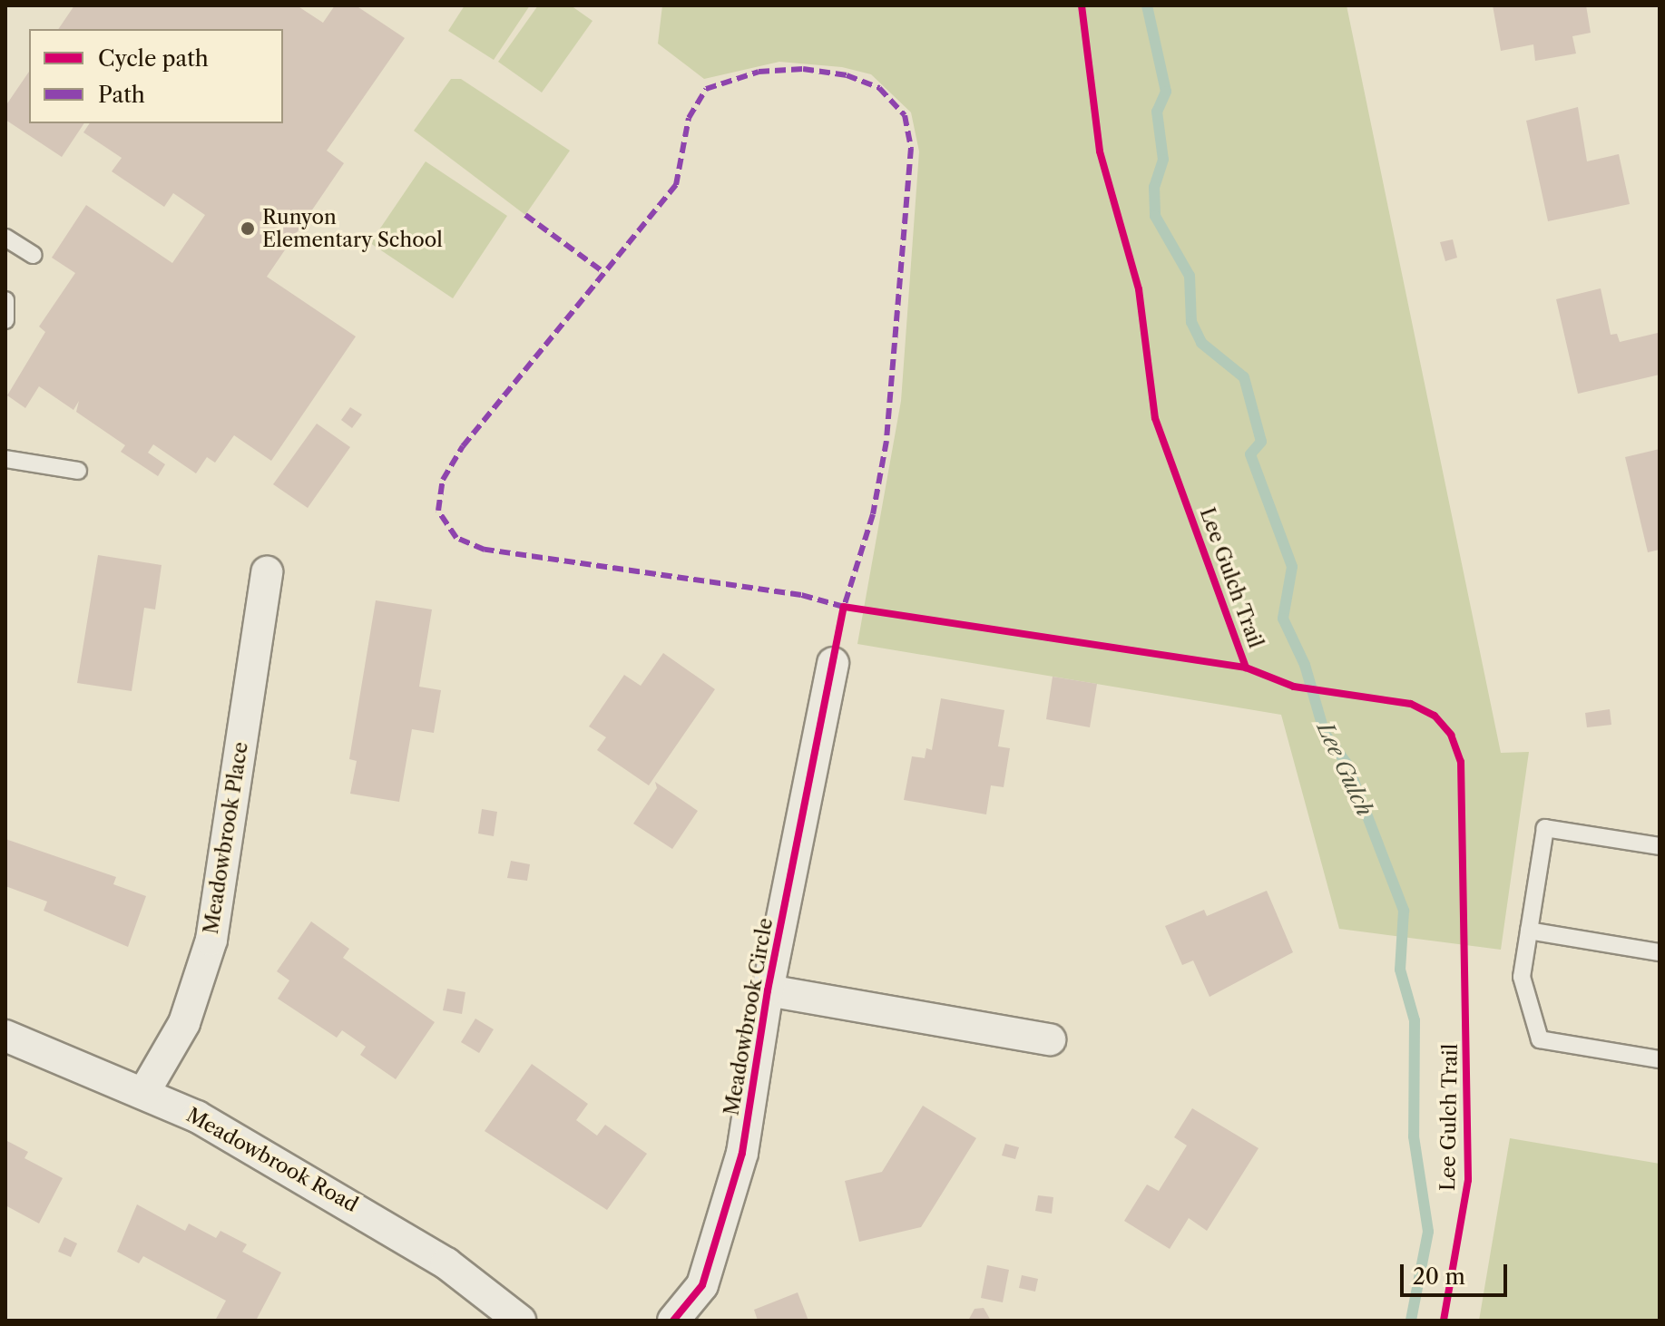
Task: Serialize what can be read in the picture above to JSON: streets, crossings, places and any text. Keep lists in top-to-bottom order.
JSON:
{
  "streets": {
    "street": ["Meadowbrook Place", "Meadowbrook Circle", "Meadowbrook Road"],
    "cycle path": ["Lee Gulch Trail"]
  },
  "crossings": [
    ["Meadowbrook Place", "Meadowbrook Road"]
  ],
  "water": ["Lee Gulch"],
  "places": ["Runyon Elementary School"],
  "legend": ["Cycle path", "Path"],
  "scale_bar": "20 m"
}
